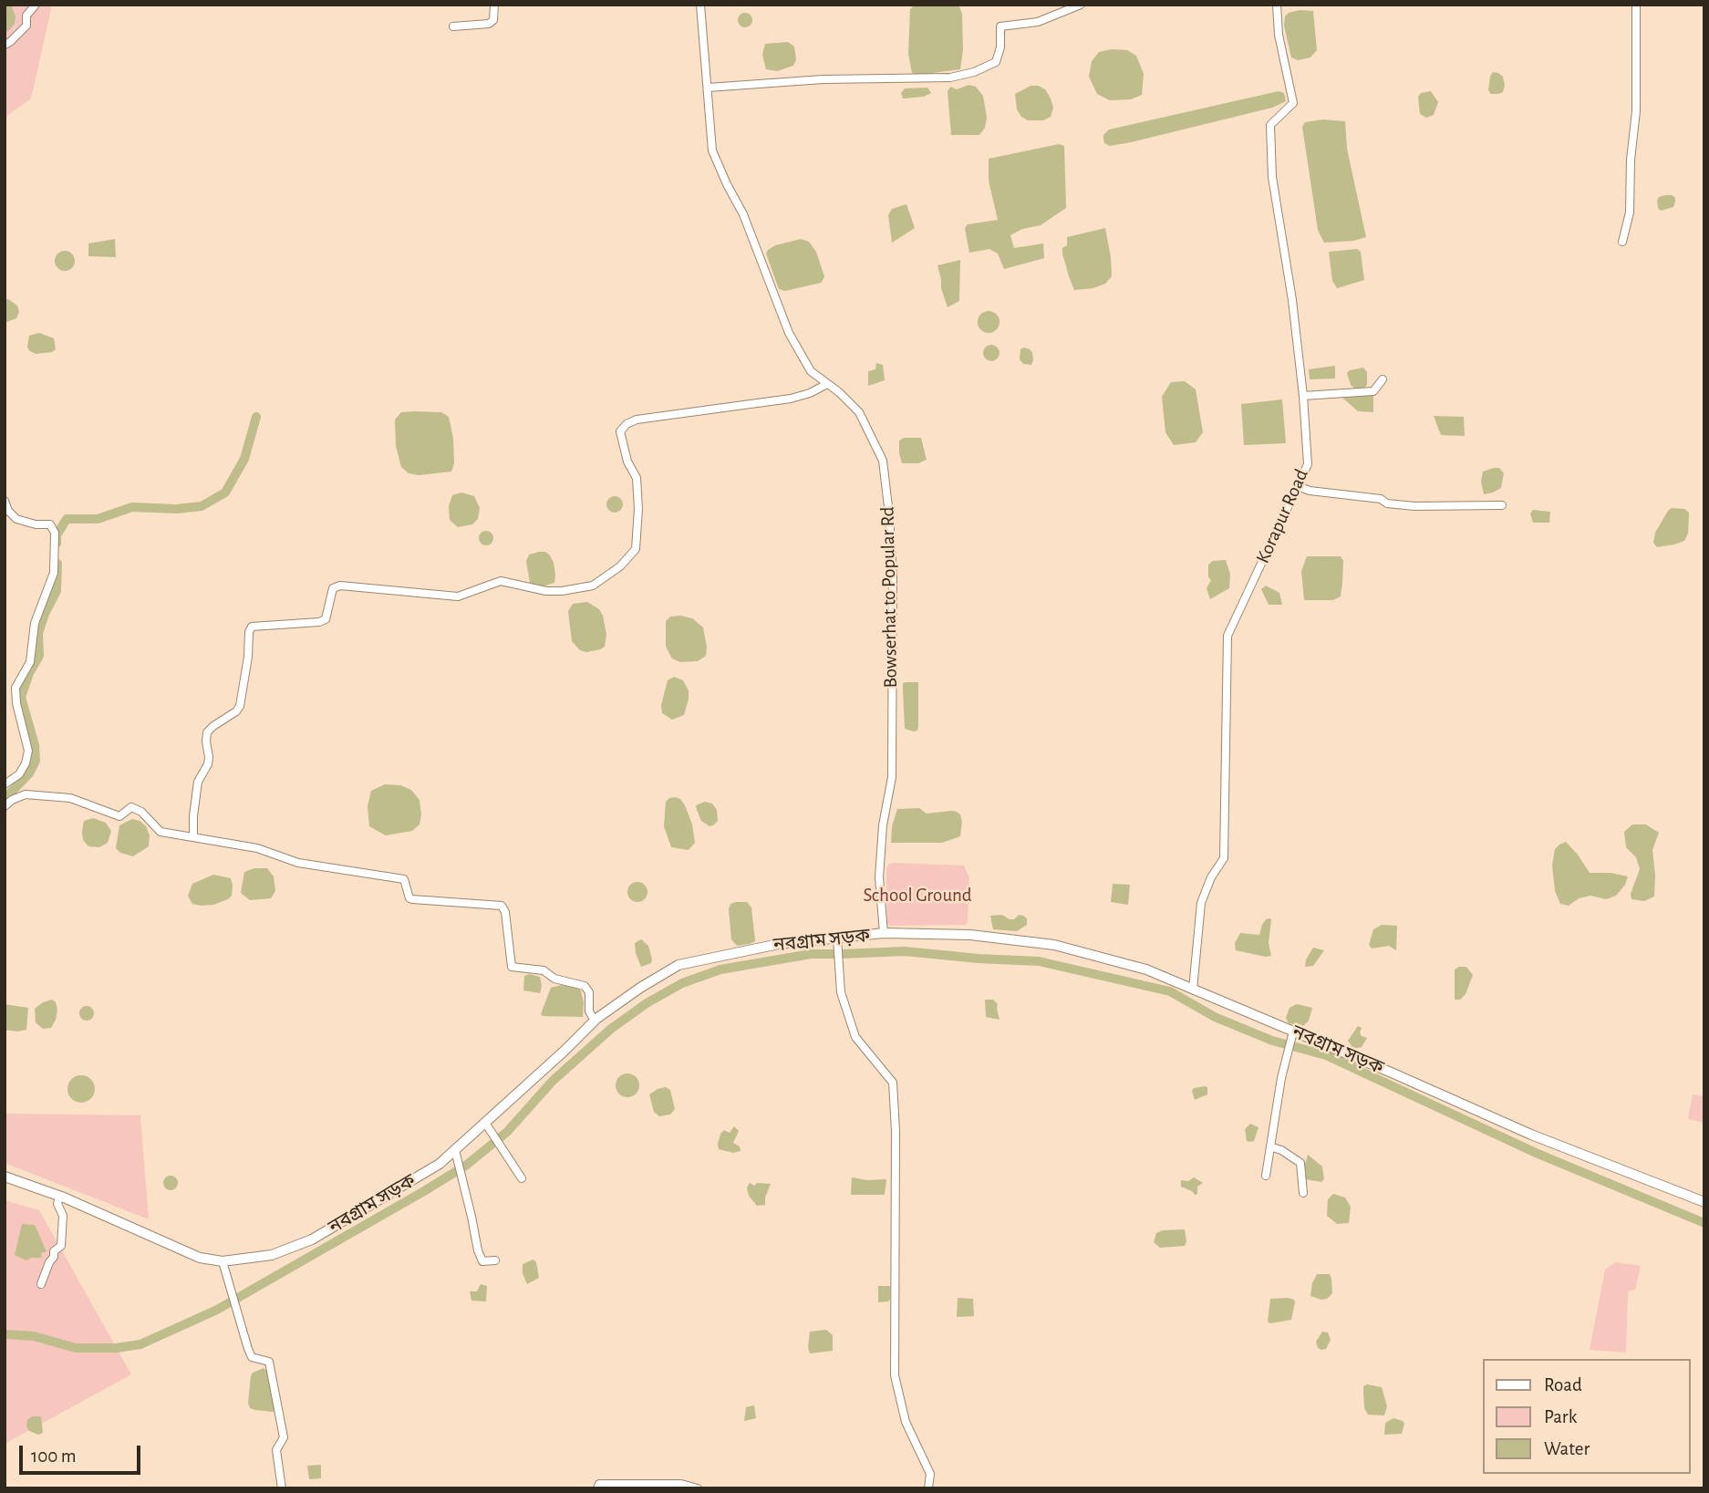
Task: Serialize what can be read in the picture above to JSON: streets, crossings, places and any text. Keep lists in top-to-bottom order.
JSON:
{
  "streets": {
    "main road": ["নবগ্রাম সড়ক"],
    "street": ["Korapur Road", "Bowserhat to Popular Rd"]
  },
  "crossings": [
    ["Korapur Road", "নবগ্রাম সড়ক"],
    ["Bowserhat to Popular Rd", "নবগ্রাম সড়ক"]
  ],
  "parks": ["School Ground"],
  "legend": ["Road", "Park", "Water"],
  "scale_bar": "100 m"
}
